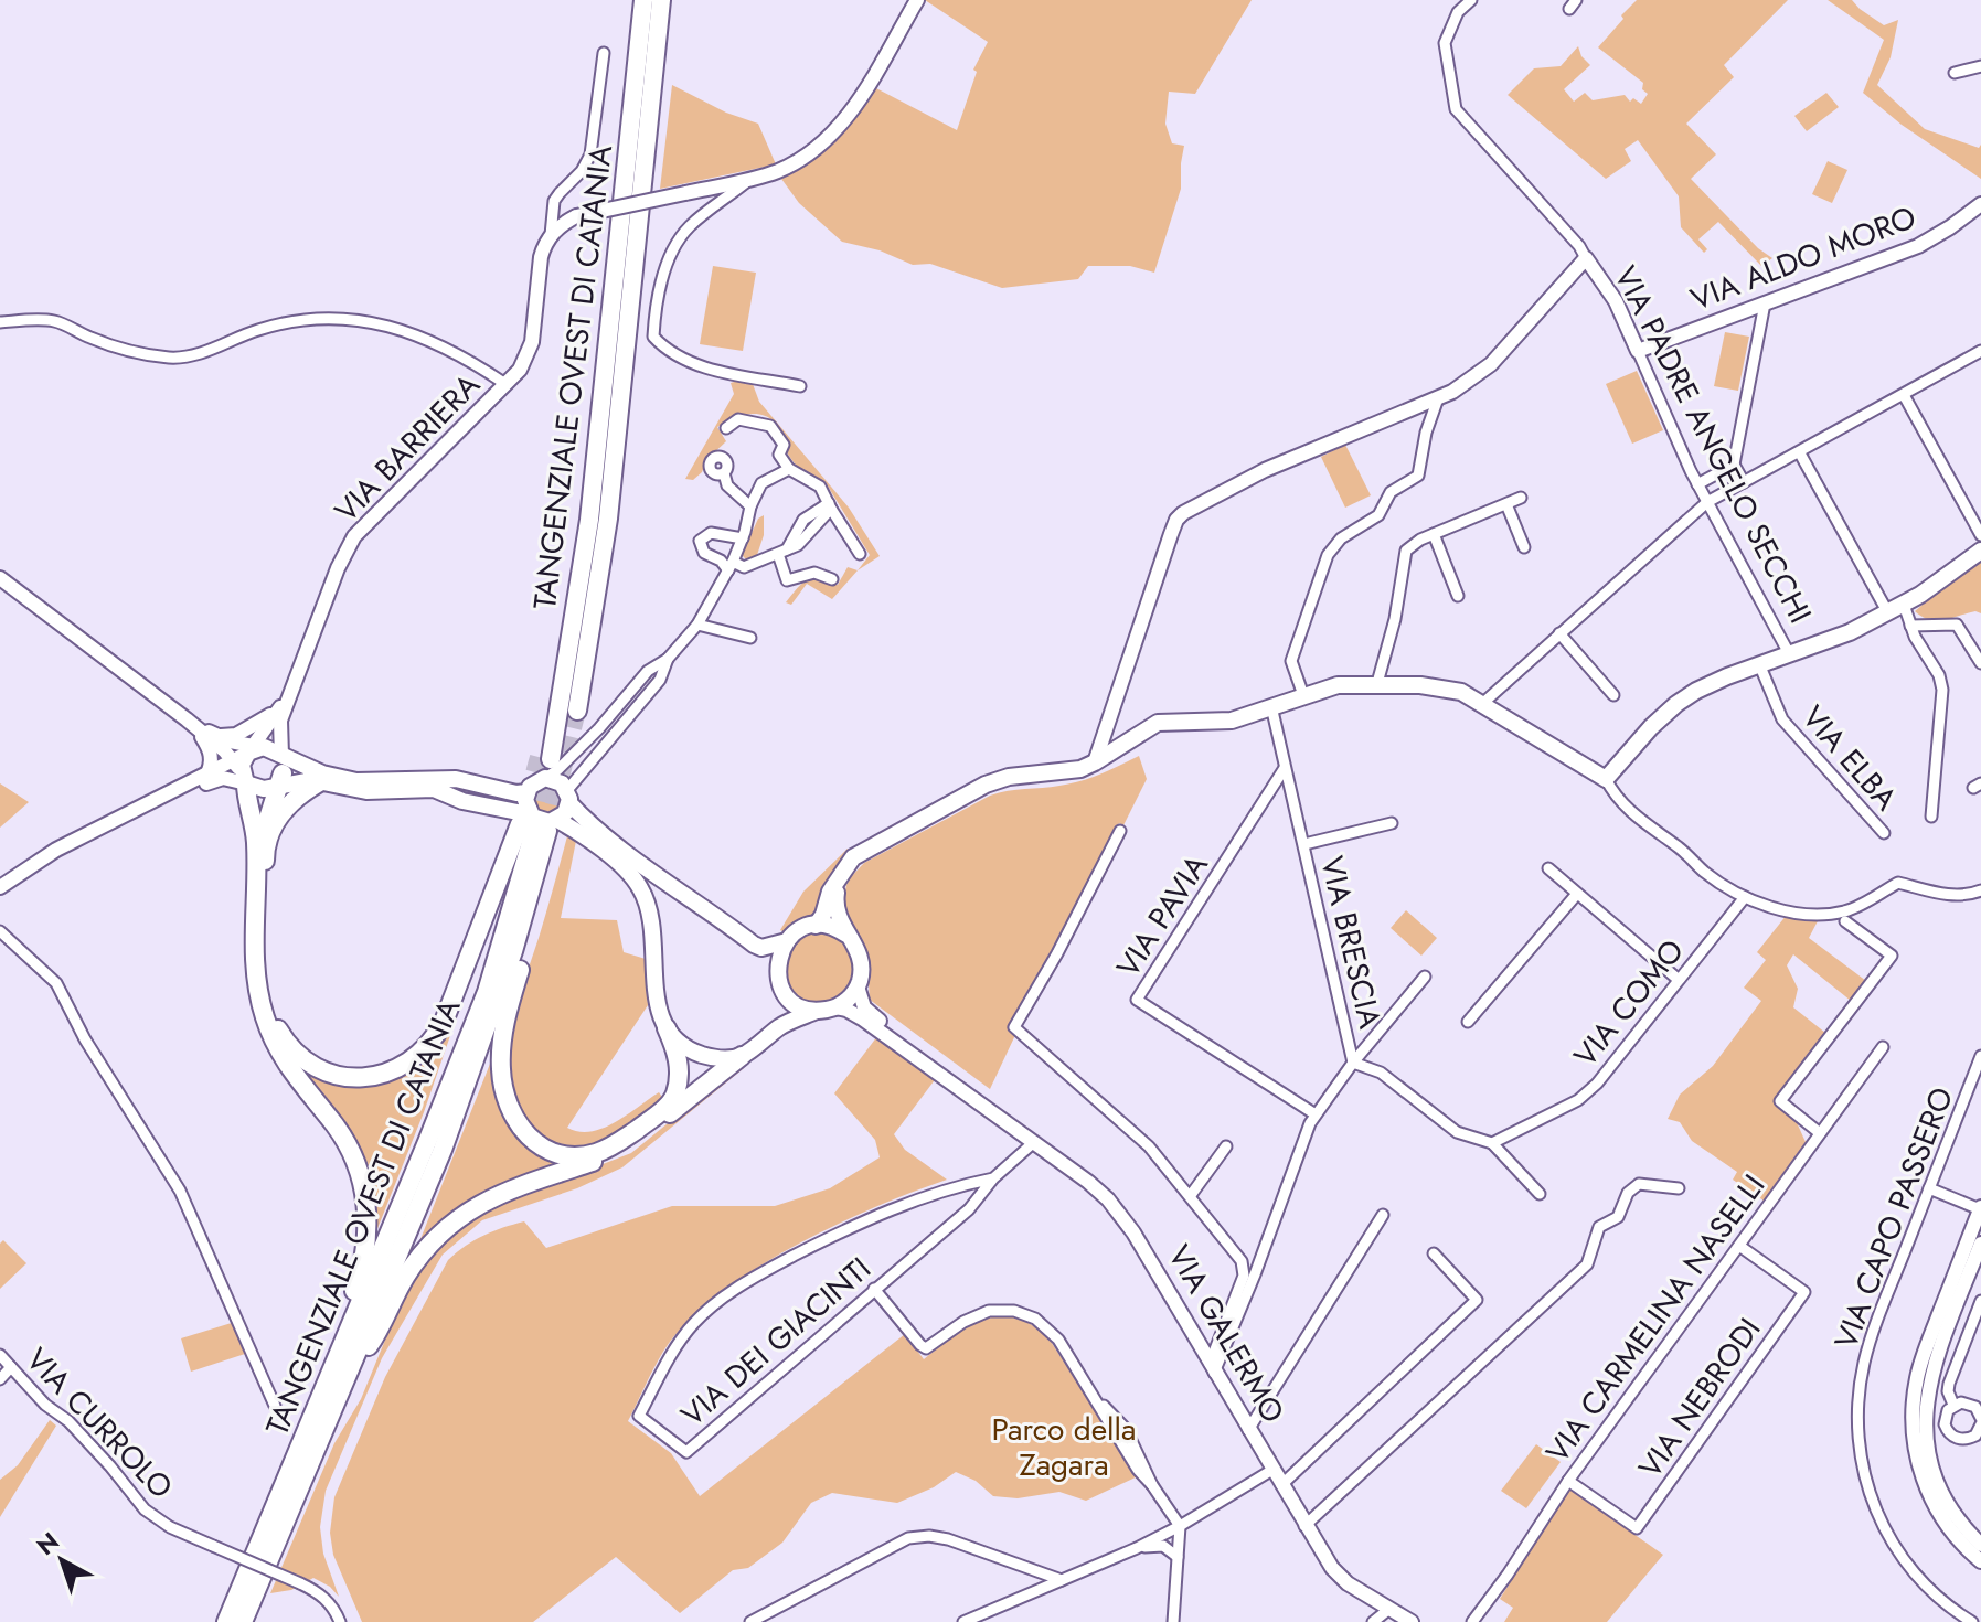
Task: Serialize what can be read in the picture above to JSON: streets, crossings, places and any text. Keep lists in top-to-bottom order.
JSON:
{
  "streets": {
    "highway": ["TANGENZIALE OVEST DI CATANIA"],
    "main road": [
      "VIA ALDO MORO",
      "VIA PADRE ANGELO SECCHI",
      "VIA BARRIERA",
      "VIA GALERMO"
    ],
    "street": [
      "VIA ELBA",
      "VIA PAVIA",
      "VIA BRESCIA",
      "VIA COMO",
      "VIA CAPO PASSERO",
      "VIA CARMELINA NASELLI",
      "VIA DEI GIACINTI",
      "VIA NEBRODI",
      "VIA CURROLO"
    ]
  },
  "crossings": [
    ["VIA ALDO MORO", "VIA PADRE ANGELO SECCHI"],
    ["VIA PAVIA", "VIA BRESCIA"],
    ["VIA BRESCIA", "VIA GALERMO"],
    ["VIA CARMELINA NASELLI", "VIA NEBRODI"],
    ["VIA GALERMO", "VIA DEI GIACINTI"]
  ],
  "parks": ["Parco della Zagara"],
  "north": "top left"
}
